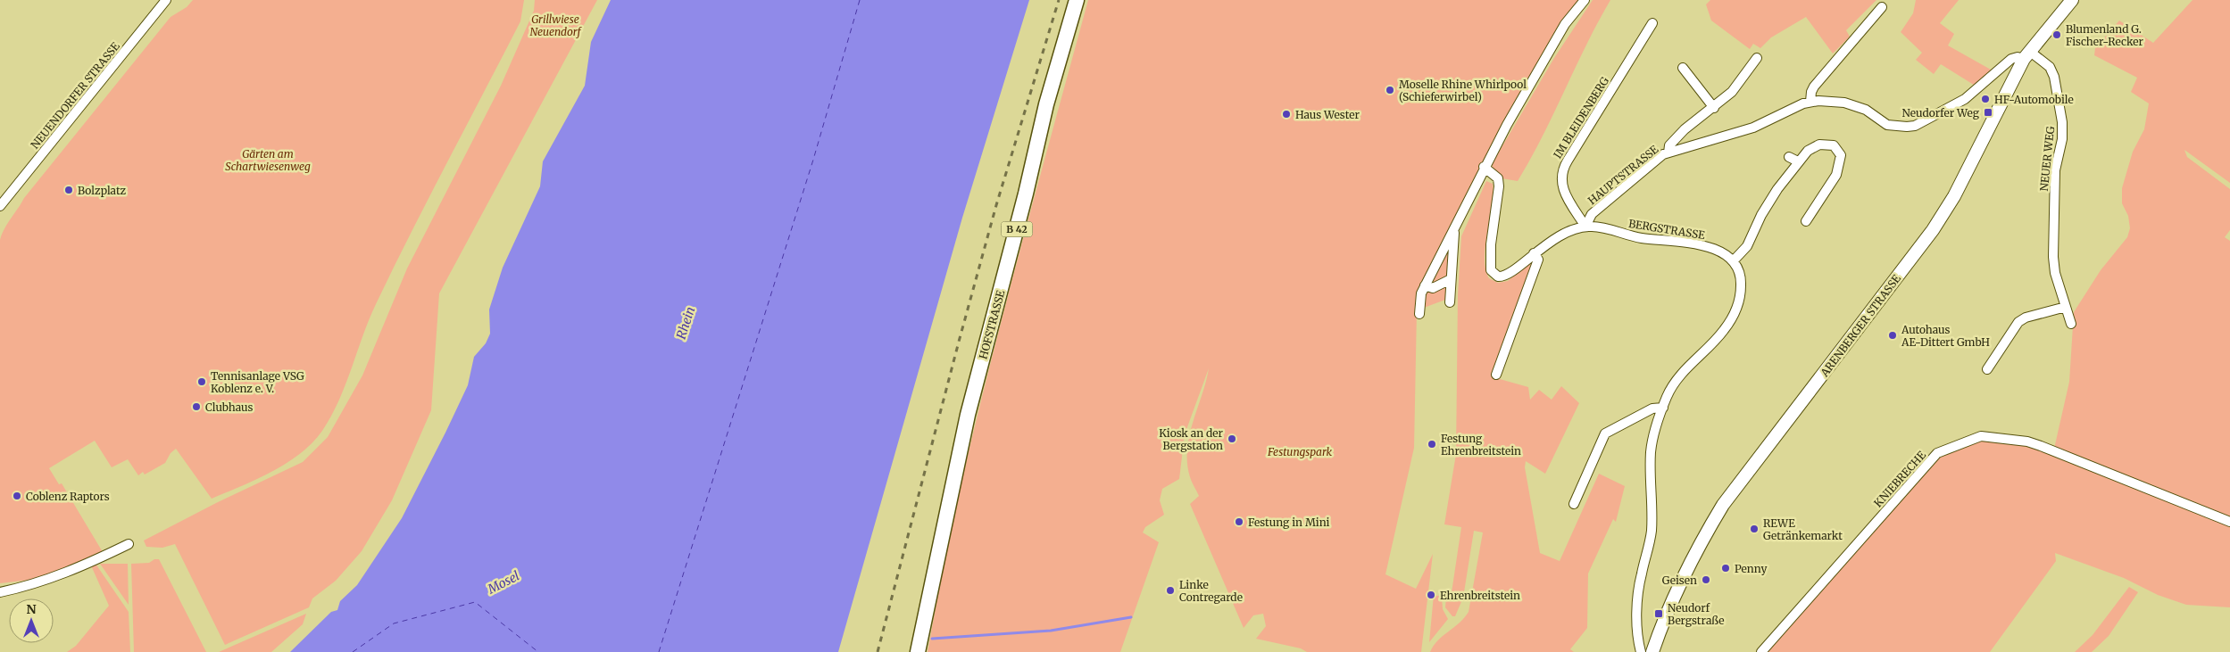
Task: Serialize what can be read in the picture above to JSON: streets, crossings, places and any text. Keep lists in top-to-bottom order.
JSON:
{
  "streets": {
    "main road": ["B 42", "HOFSTRASSE", "ARENBERGER STRASSE"],
    "street": [
      "NEUENDORFER STRASSE",
      "IM BLEIDENBERG",
      "NEUER WEG",
      "HAUPTSTRASSE",
      "BERGSTRASSE",
      "KNIEBRECHE"
    ]
  },
  "crossings": [
    ["IM BLEIDENBERG", "HAUPTSTRASSE"],
    ["IM BLEIDENBERG", "BERGSTRASSE"],
    ["NEUER WEG", "ARENBERGER STRASSE"],
    ["HAUPTSTRASSE", "BERGSTRASSE"]
  ],
  "water": ["Rhein", "Mosel"],
  "parks": ["Grillwiese Neuendorf", "Gärten am Schartwiesenweg", "Festungspark"],
  "places": {
    "other": [
      "Blumenland G. Fischer-Recker",
      "Moselle Rhine Whirlpool (Schieferwirbel)",
      "HF-Automobile",
      "Haus Wester",
      "Bolzplatz",
      "Autohaus AE-Dittert GmbH",
      "Tennisanlage VSG Koblenz e. V.",
      "Clubhaus",
      "Kiosk an der Bergstation",
      "Festung Ehrenbreitstein",
      "Coblenz Raptors",
      "Festung in Mini",
      "REWE Getränkemarkt",
      "Penny",
      "Geisen",
      "Linke Contregarde",
      "Ehrenbreitstein"
    ],
    "transit": ["Neudorfer Weg", "Neudorf Bergstraße"]
  },
  "north": "top"
}
